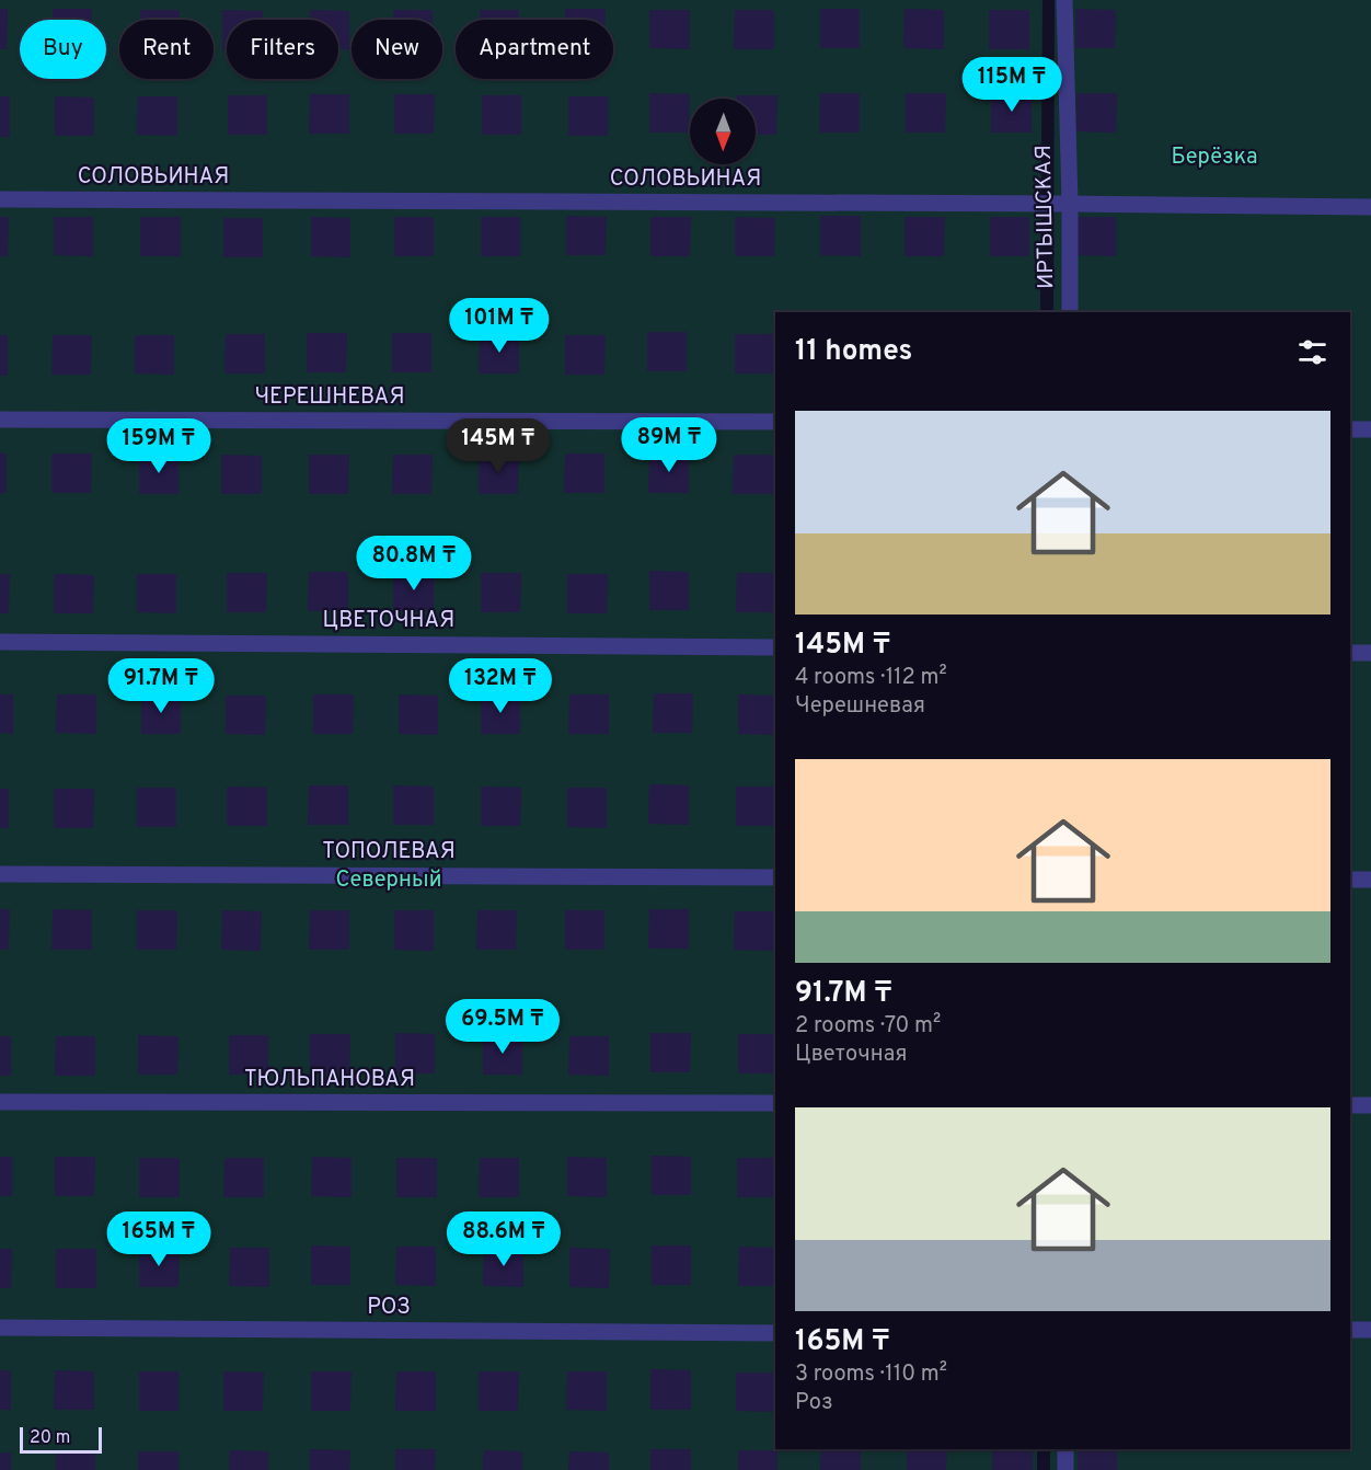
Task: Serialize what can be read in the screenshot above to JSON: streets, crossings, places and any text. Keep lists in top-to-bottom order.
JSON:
{
  "streets": {
    "street": [
      "СОЛОВЬИНАЯ",
      "ИРТЫШСКАЯ",
      "ЧЕРЕШНЕВАЯ",
      "ЦВЕТОЧНАЯ",
      "ТОПОЛЕВАЯ",
      "ТЮЛЬПАНОВАЯ",
      "РОЗ"
    ]
  },
  "crossings": [
    ["СОЛОВЬИНАЯ", "ИРТЫШСКАЯ"]
  ],
  "parks": ["Берёзка", "Северный"],
  "scale_bar": "20 m",
  "north": "bottom",
  "page": {
    "chip": [
      "Buy",
      "Rent",
      "Filters",
      "New",
      "Apartment"
    ],
    "price": [
      "115M ₸",
      "101M ₸",
      "89M ₸",
      "159M ₸",
      "145M ₸",
      "80.8M ₸",
      "91.7M ₸",
      "132M ₸",
      "69.5M ₸",
      "165M ₸",
      "88.6M ₸"
    ],
    "heading": "11 homes",
    "list": [
      {
        "name": "145M ₸",
        "note": "4 rooms · 112 m² · Черешневая"
      },
      {
        "name": "91.7M ₸",
        "note": "2 rooms · 70 m² · Цветочная"
      },
      {
        "name": "165M ₸",
        "note": "3 rooms · 110 m² · Роз"
      }
    ],
    "scale": "20 m"
  }
}
